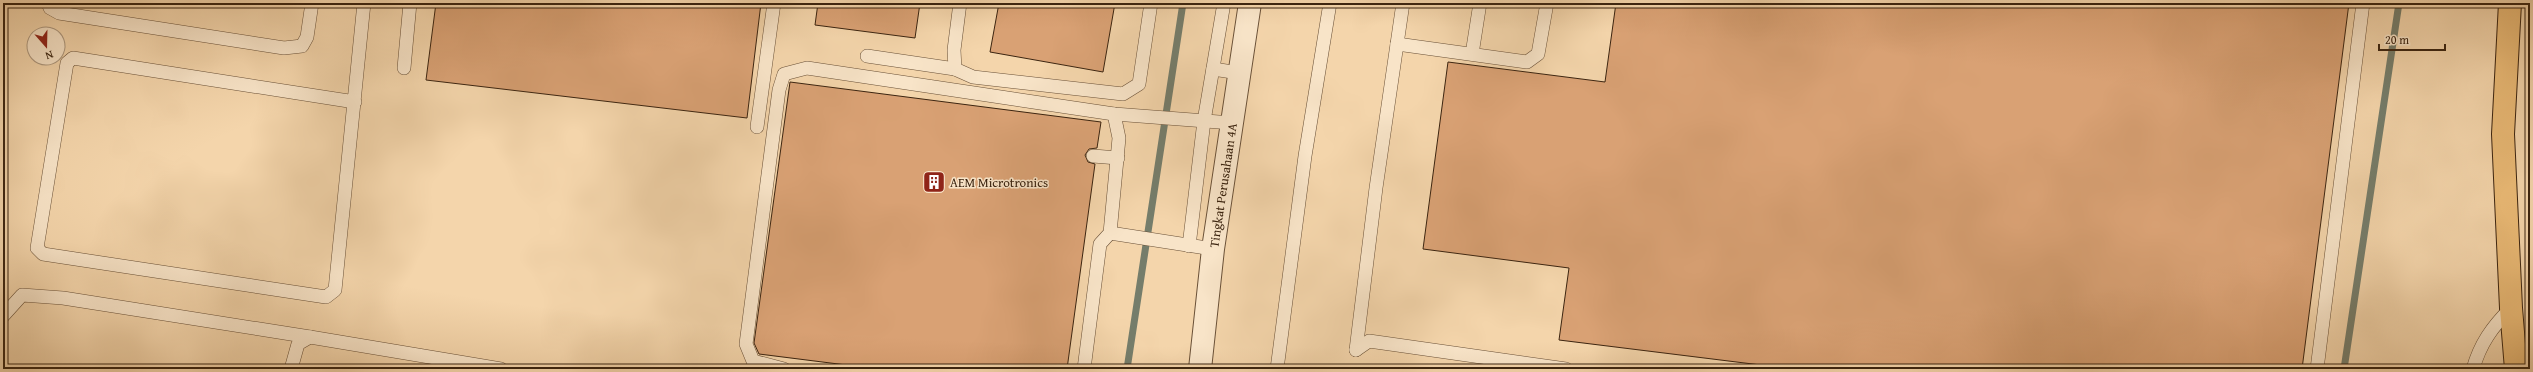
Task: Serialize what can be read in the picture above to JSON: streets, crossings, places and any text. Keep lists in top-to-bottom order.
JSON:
{
  "streets": {
    "street": ["Tingkat Perusahaan 4A"]
  },
  "places": {
    "building": ["AEM Microtronics"]
  },
  "scale_bar": "20 m",
  "north": "bottom"
}
